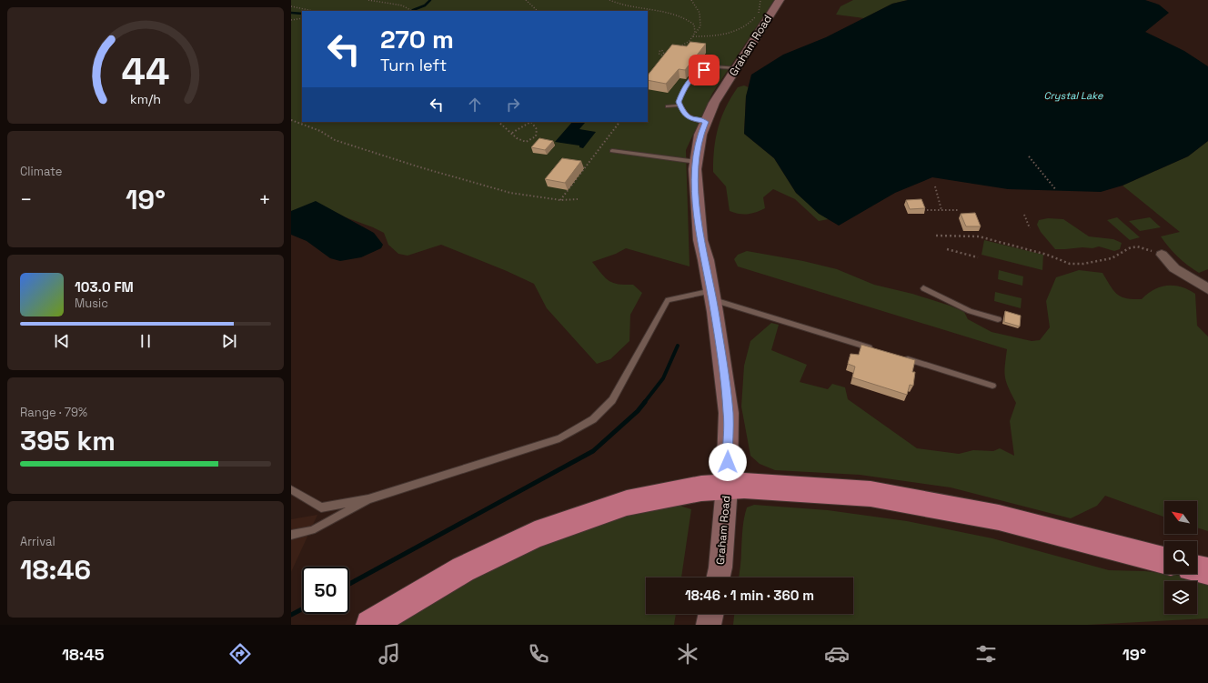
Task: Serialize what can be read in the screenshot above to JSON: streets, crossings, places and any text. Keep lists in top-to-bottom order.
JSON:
{
  "streets": {
    "main road": ["Graham Road"]
  },
  "water": ["Crystal Lake"],
  "north": "top left",
  "page": {
    "turn": ["270 m", "Turn left"],
    "tile": [
      "Climate",
      ["Range · 79%", "395 km"],
      ["Arrival", "18:46"]
    ],
    "heat": ["−", "19°", "+"],
    "song": ["103.0 FM", "Music"],
    "limit": "50",
    "trip": "18:46 · 1 min · 360 m",
    "tabs": ["18:45", "19°"],
    "gauge": ["44", "km/h"]
  }
}
